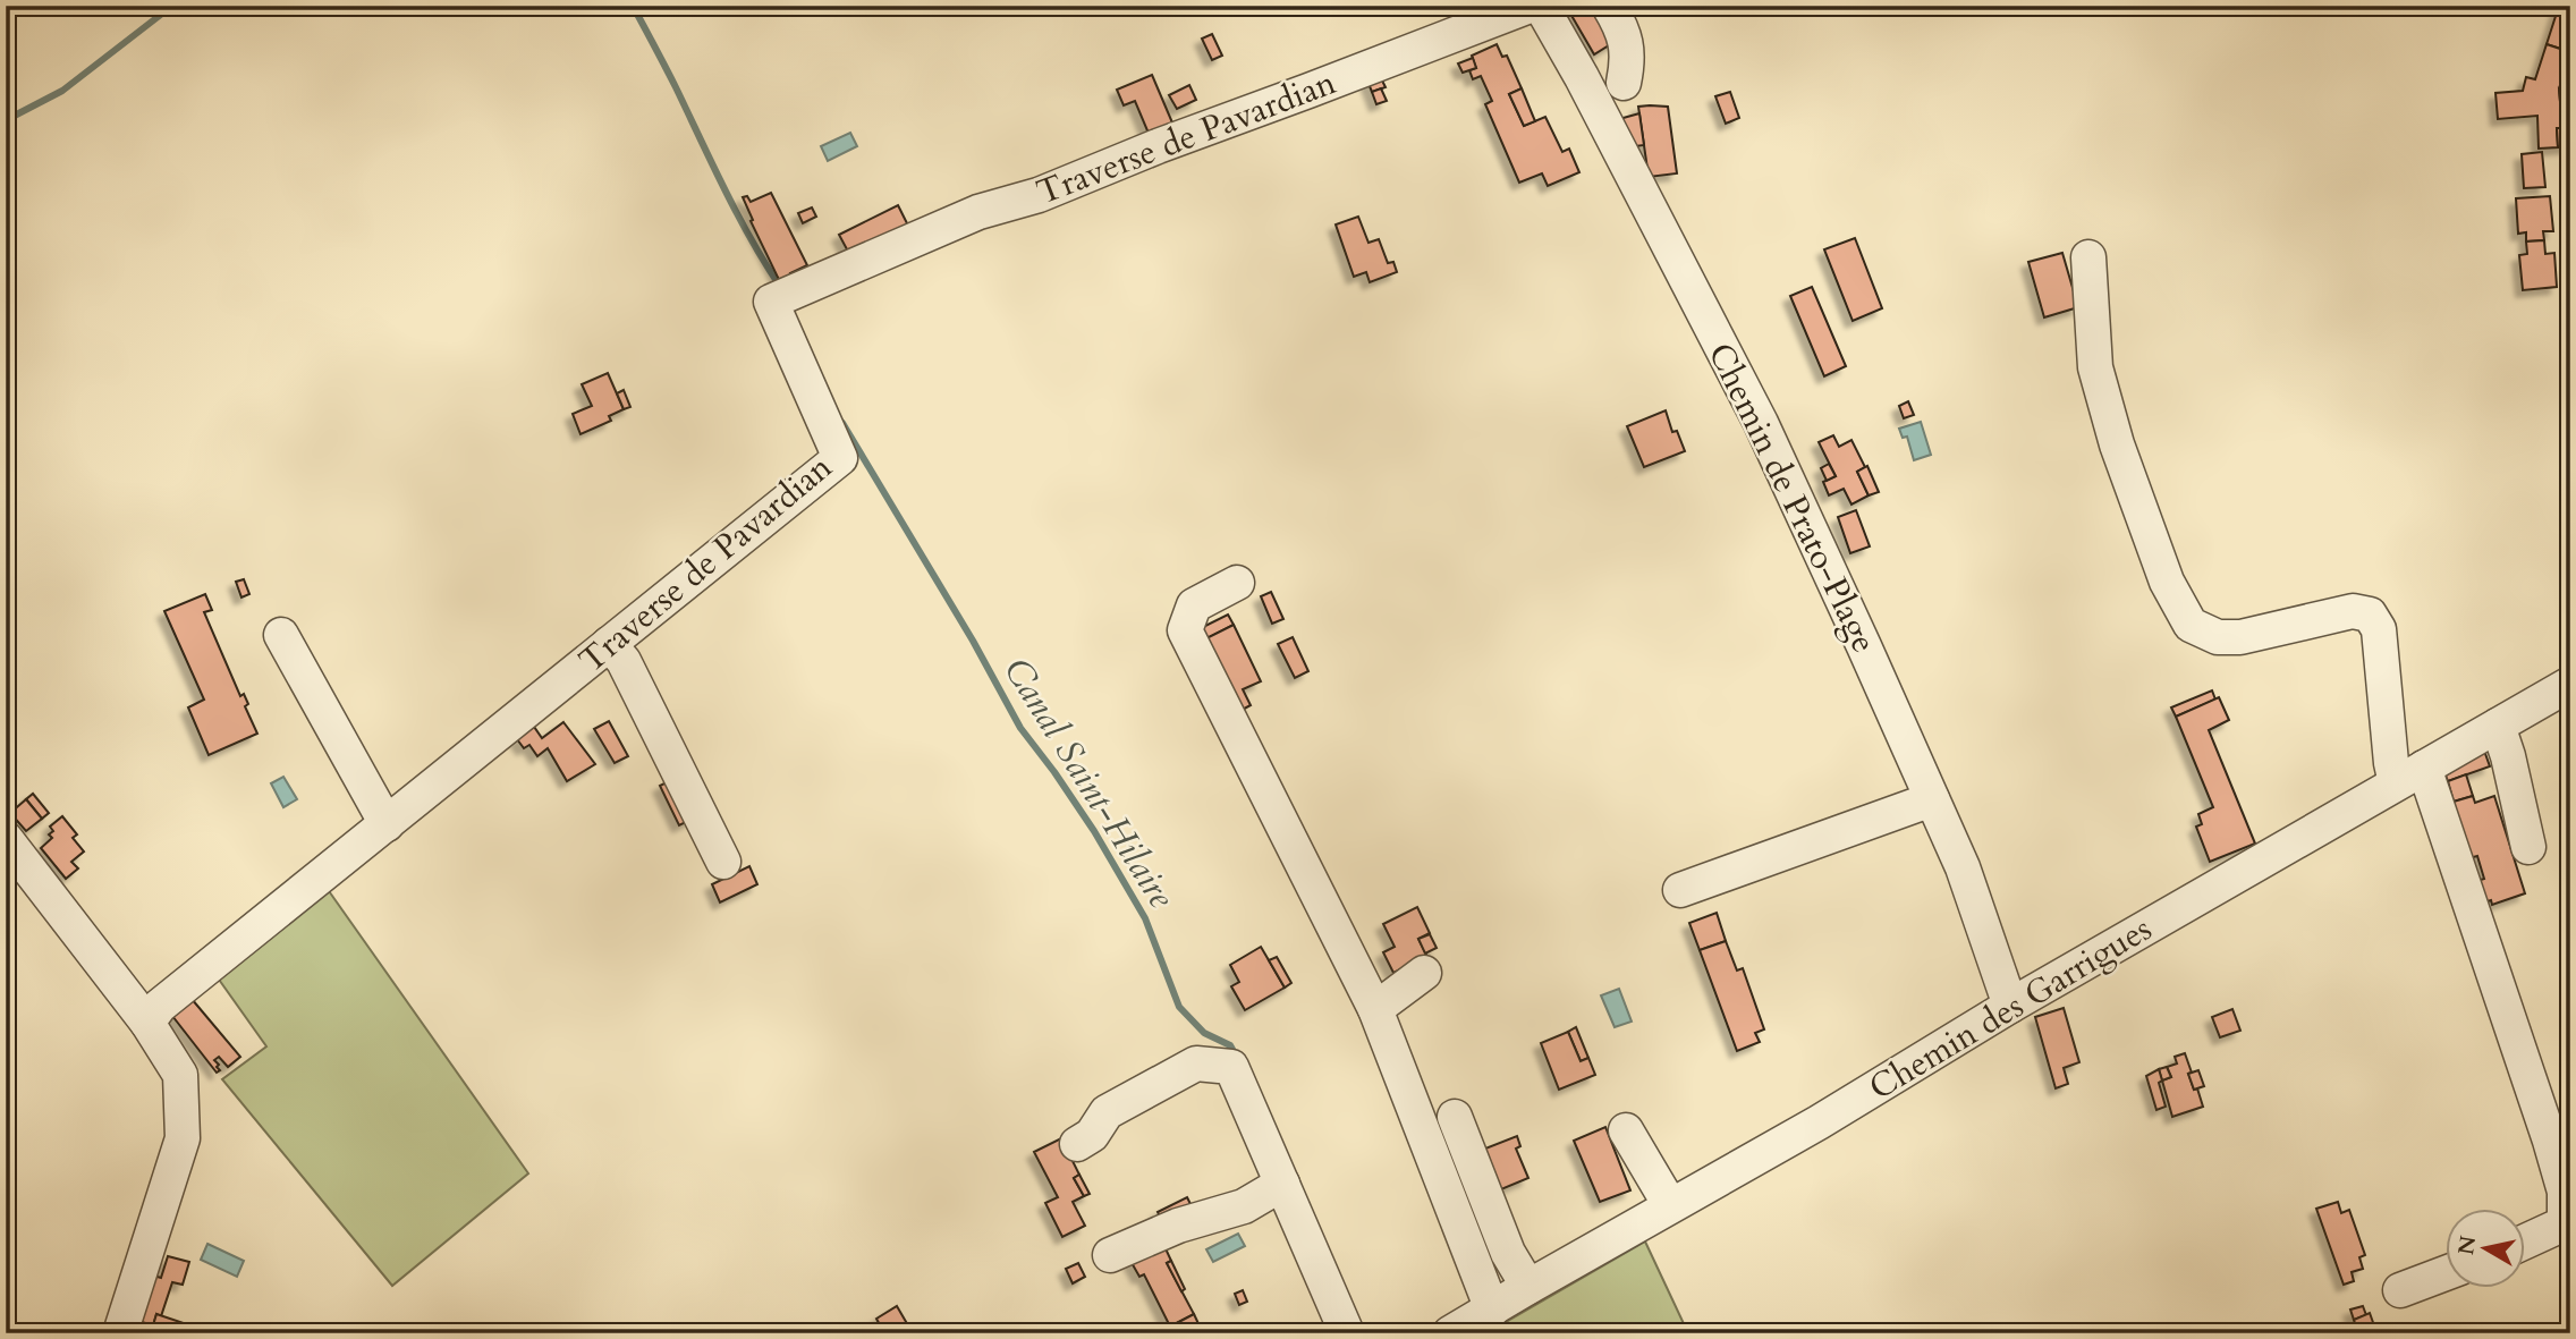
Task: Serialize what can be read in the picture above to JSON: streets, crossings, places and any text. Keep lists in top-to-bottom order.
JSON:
{
  "streets": {
    "street": ["Traverse de Pavardian", "Chemin de Prato-Plage", "Chemin des Garrigues"]
  },
  "crossings": [
    ["Chemin de Prato-Plage", "Chemin des Garrigues"]
  ],
  "water": ["Canal Saint-Hilaire"],
  "north": "left"
}
